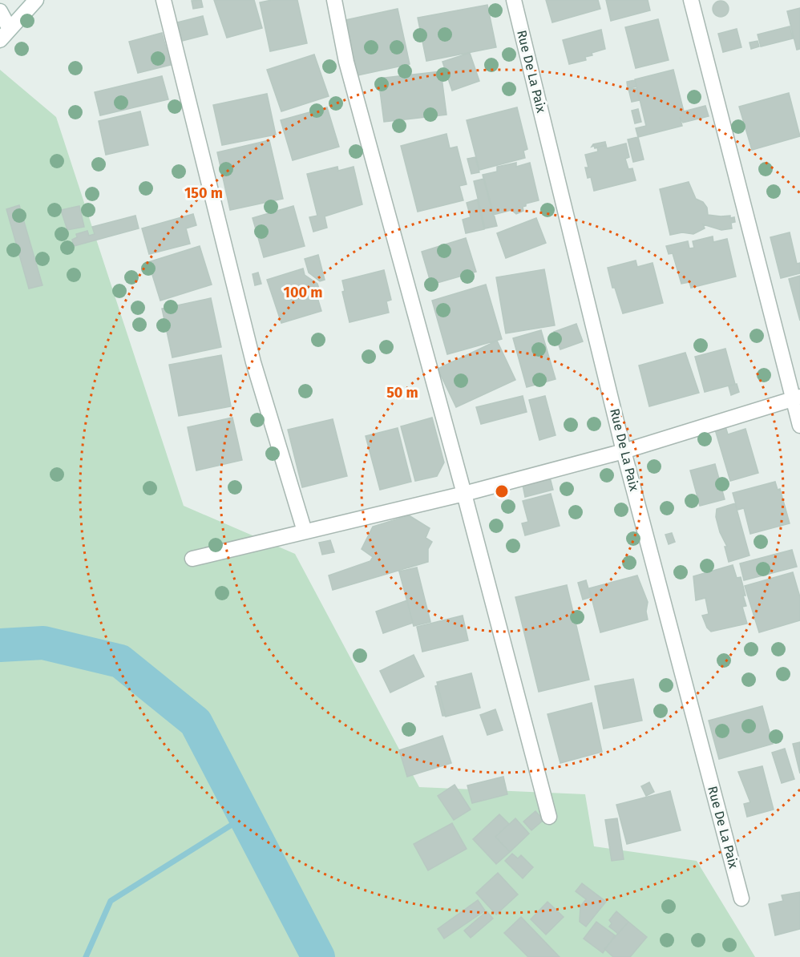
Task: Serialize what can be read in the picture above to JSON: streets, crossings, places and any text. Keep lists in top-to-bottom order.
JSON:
{
  "streets": {
    "street": ["Rue De La Paix"]
  },
  "rings": ["150 m", "100 m", "50 m"]
}
